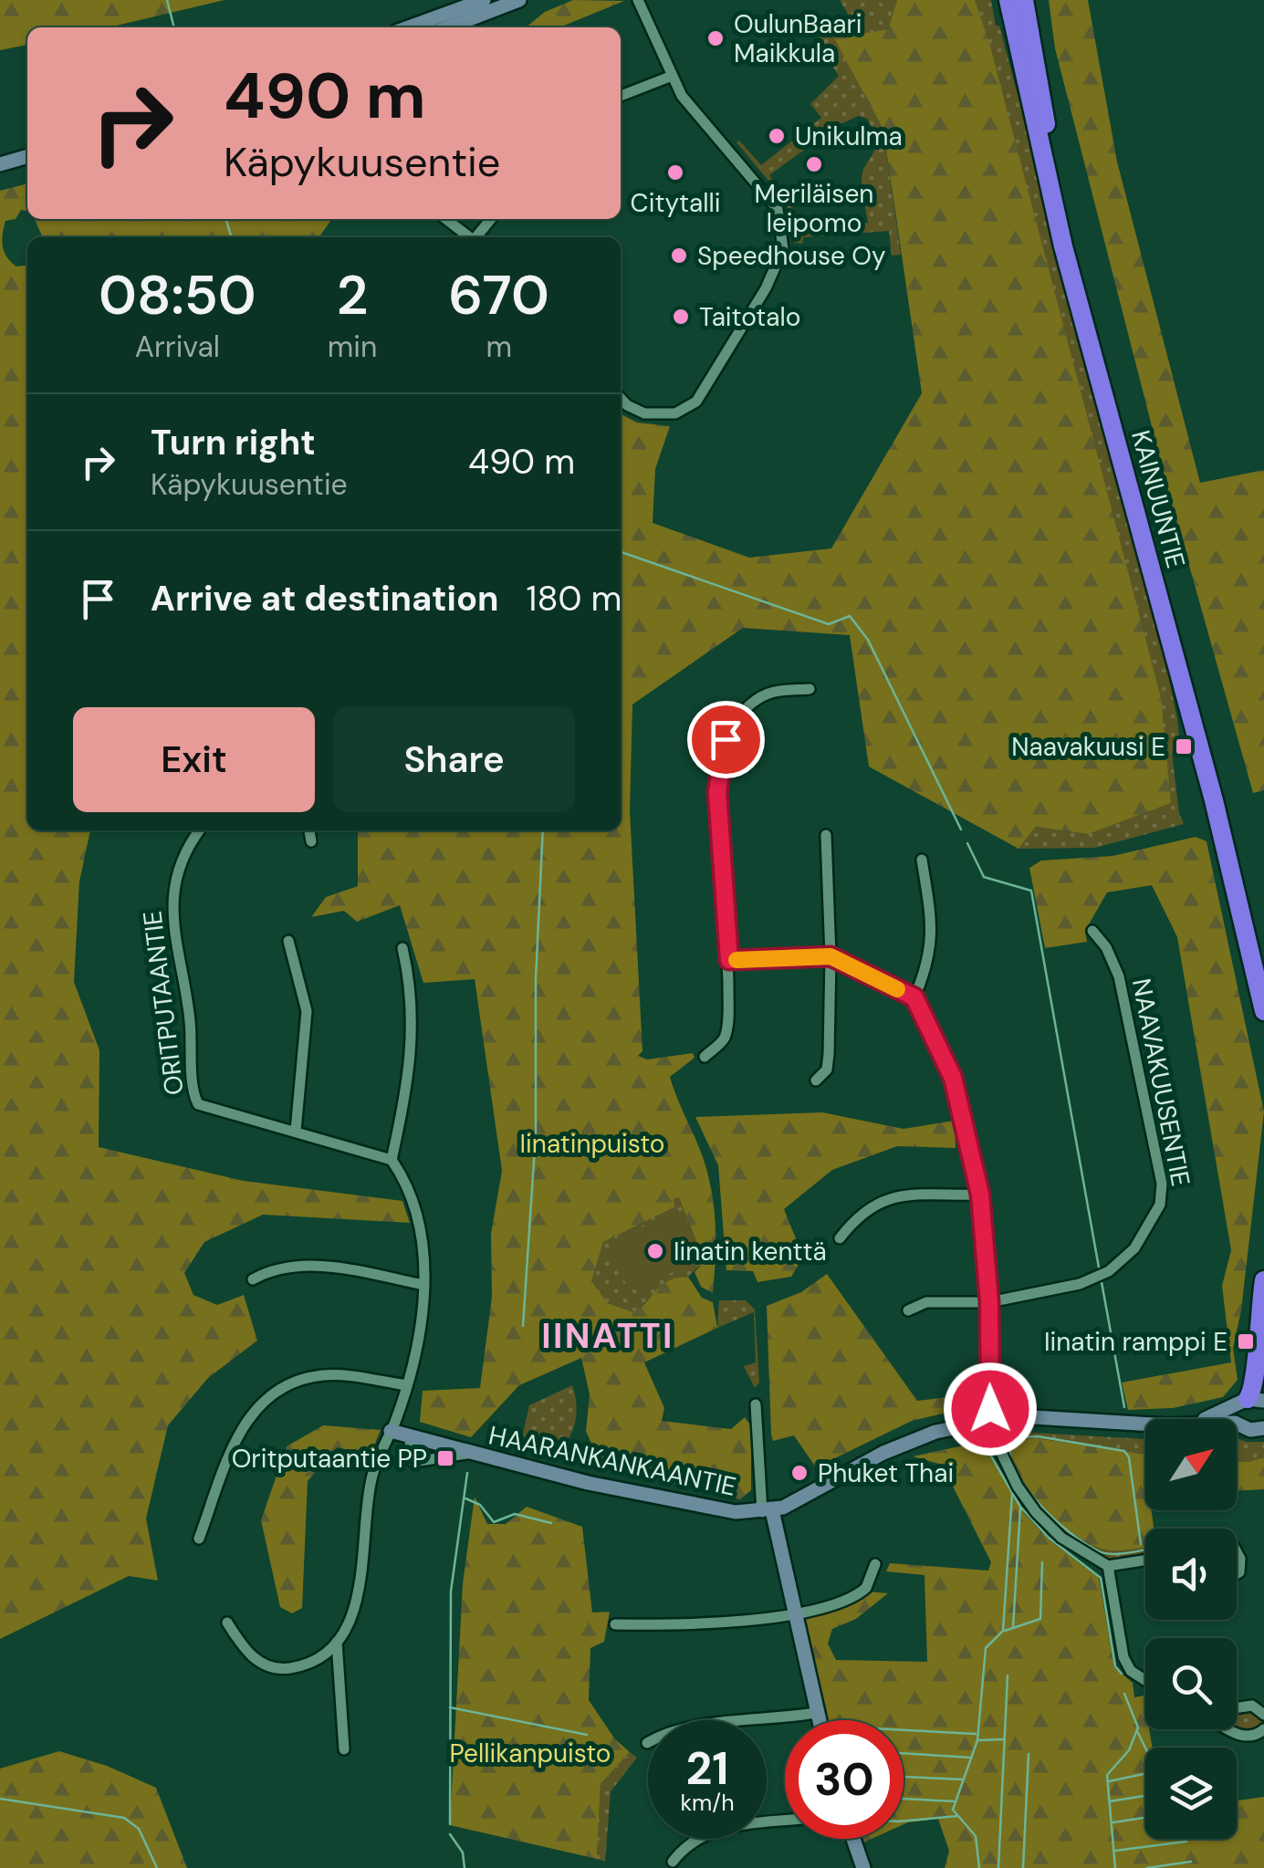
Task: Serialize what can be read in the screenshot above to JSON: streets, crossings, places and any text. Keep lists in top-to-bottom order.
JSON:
{
  "streets": {
    "highway": ["KAINUUNTIE"],
    "street": ["ORITPUTAANTIE", "NAAVAKUUSENTIE", "HAARANKANKAANTIE"]
  },
  "districts": ["IINATTI"],
  "parks": ["Iinatinpuisto", "Pellikanpuisto"],
  "places": {
    "other": [
      "OulunBaari Maikkula",
      "Unikulma",
      "Meriläisen leipomo",
      "Citytalli",
      "Speedhouse Oy",
      "Taitotalo",
      "Iinatin kenttä",
      "Phuket Thai"
    ],
    "transit": ["Naavakuusi E", "Iinatin ramppi E", "Oritputaantie PP"]
  },
  "north": "top right",
  "page": {
    "turn": ["490 m", "Käpykuusentie"],
    "eta": [
      "08:50",
      "Arrival",
      "2",
      "min",
      "670",
      "m"
    ],
    "list": [
      {
        "name": "Turn right",
        "note": "Käpykuusentie",
        "value": "490 m"
      },
      {
        "name": "Arrive at destination",
        "value": "180 m"
      }
    ],
    "buttons": ["Exit", "Share"],
    "speed": "21 km/h",
    "limit": "30"
  }
}
